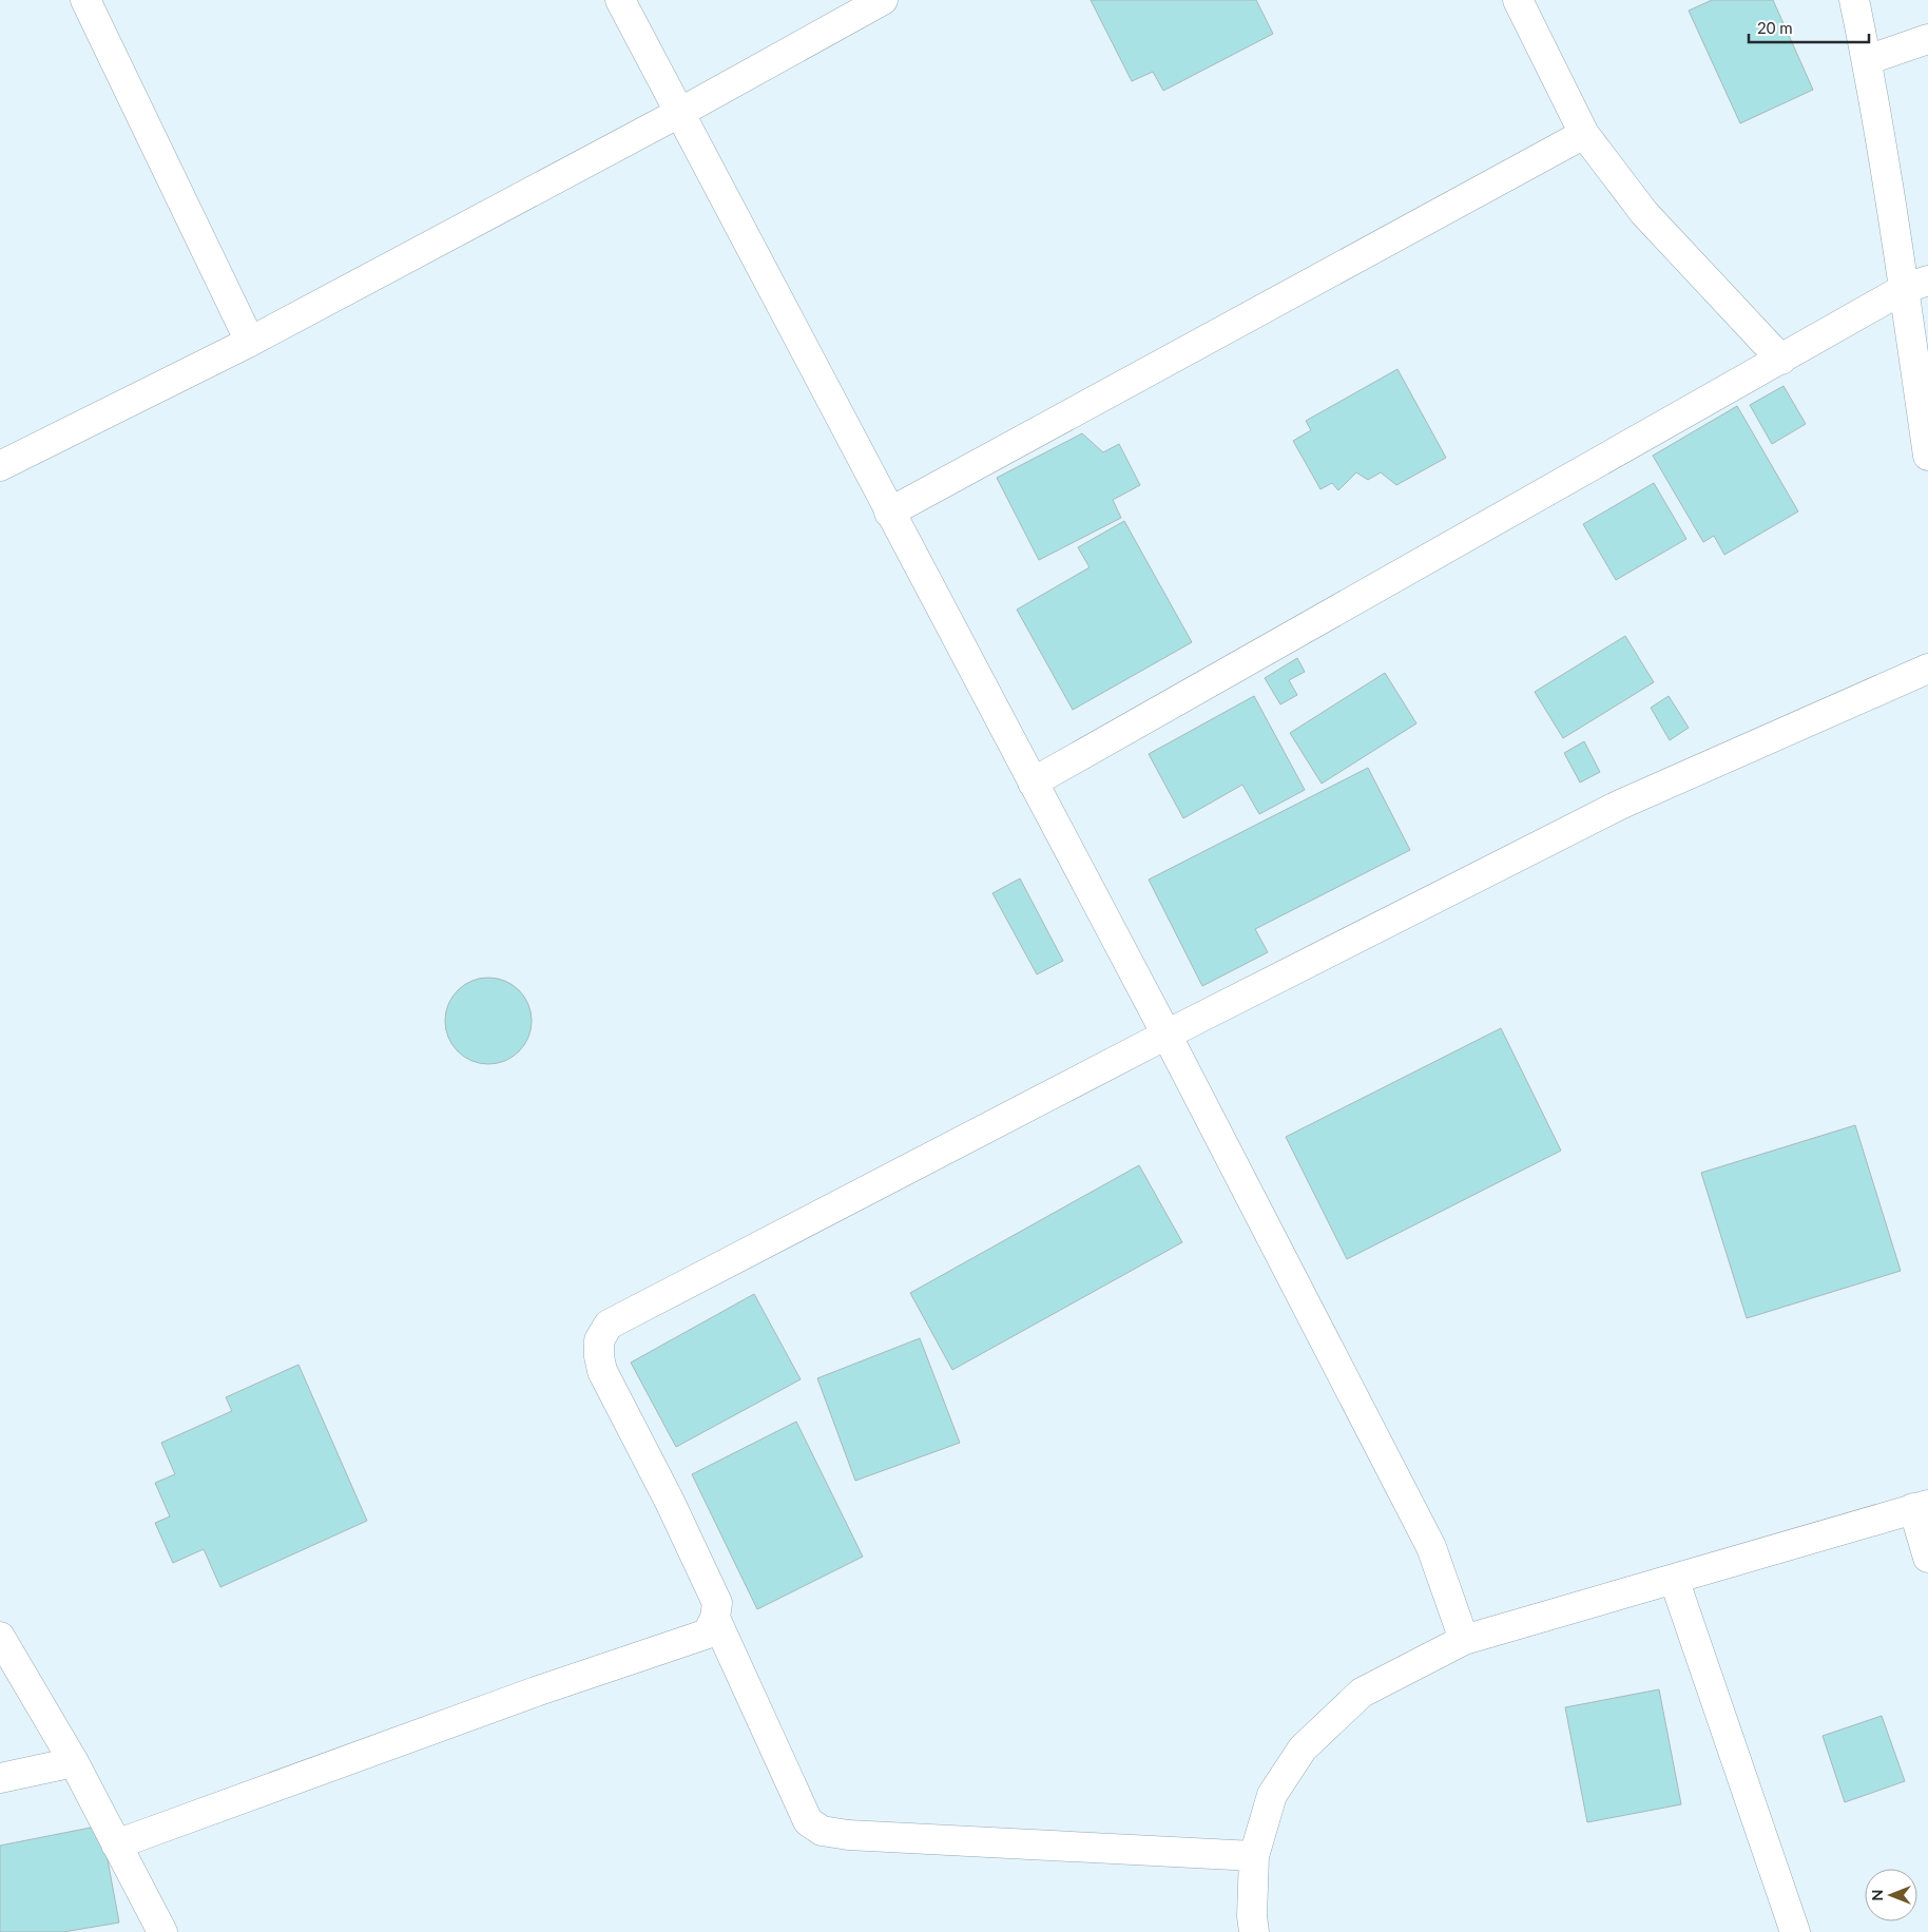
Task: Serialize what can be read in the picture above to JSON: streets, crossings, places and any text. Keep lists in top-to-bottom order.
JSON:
{
  "scale_bar": "20 m",
  "north": "left"
}
